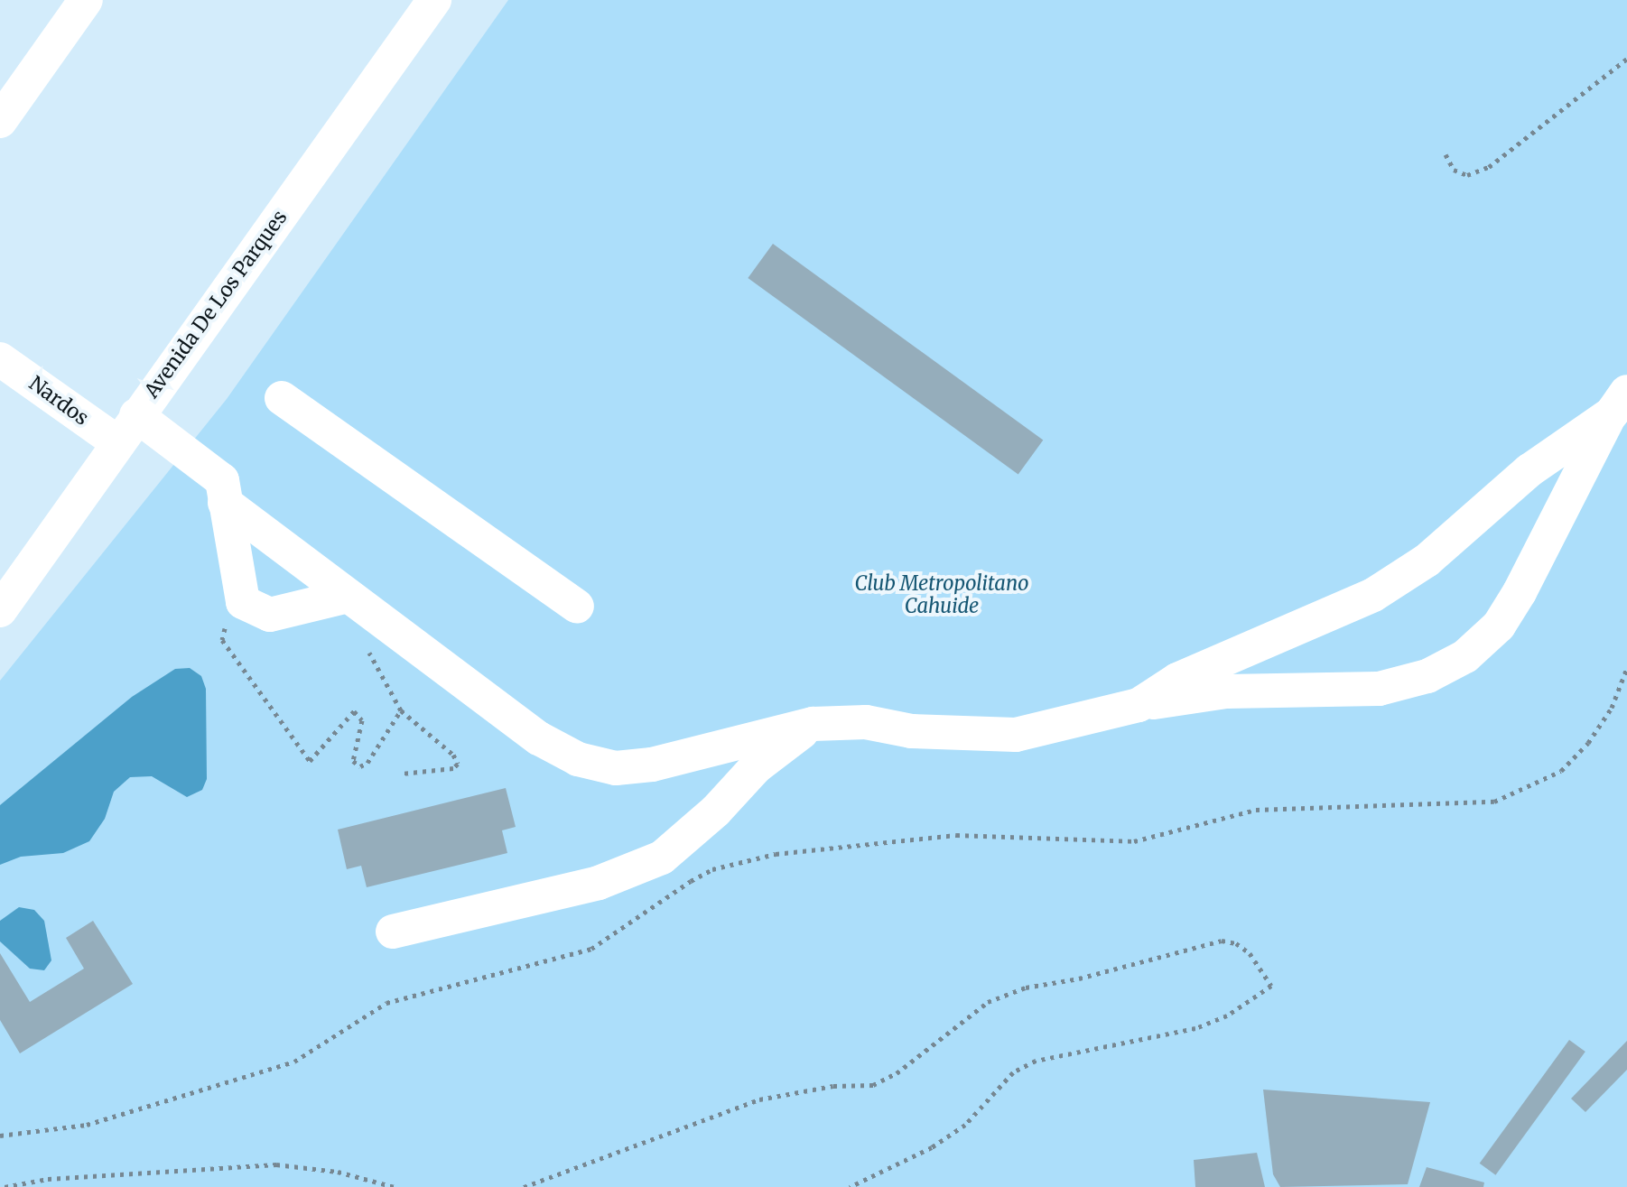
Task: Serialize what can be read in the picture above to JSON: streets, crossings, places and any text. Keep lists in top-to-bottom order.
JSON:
{
  "streets": {
    "street": ["Avenida De Los Parques", "Nardos"]
  },
  "crossings": [
    ["Avenida De Los Parques", "Nardos"]
  ],
  "parks": ["Club Metropolitano Cahuide"]
}
